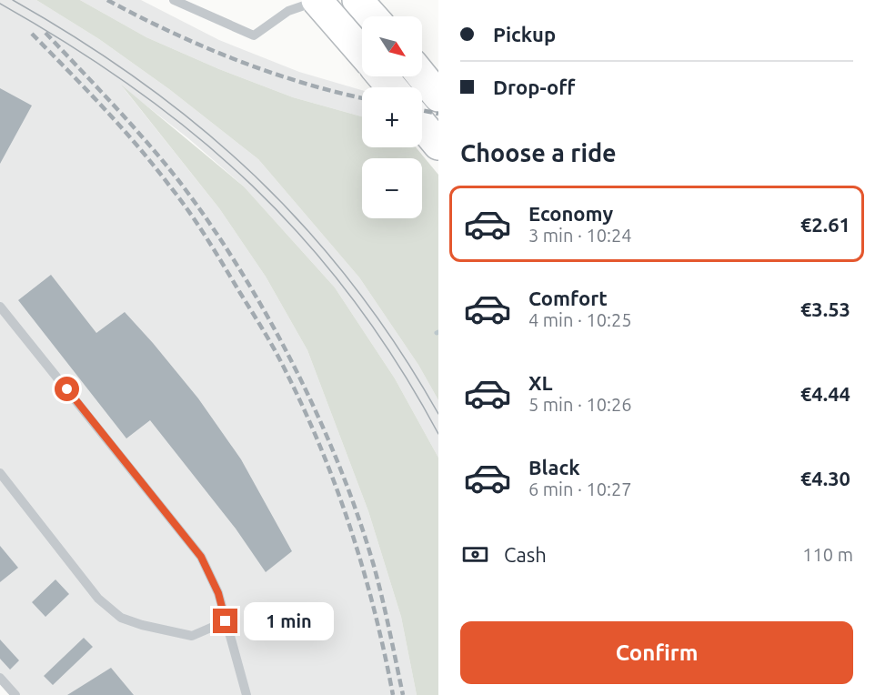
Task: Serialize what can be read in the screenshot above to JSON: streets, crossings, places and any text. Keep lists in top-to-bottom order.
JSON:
{
  "north": "bottom right",
  "page": {
    "banner": ["Pickup", "Drop-off"],
    "map_buttons": ["+", "−"],
    "heading": "Choose a ride",
    "list": [
      {
        "name": "Economy",
        "note": "3 min · 10:24",
        "value": "€2.61"
      },
      {
        "name": "Comfort",
        "note": "4 min · 10:25",
        "value": "€3.53"
      },
      {
        "name": "XL",
        "note": "5 min · 10:26",
        "value": "€4.44"
      },
      {
        "name": "Black",
        "note": "6 min · 10:27",
        "value": "€4.30"
      }
    ],
    "pay": ["Cash", "110 m"],
    "bubble": "1 min",
    "buttons": "Confirm"
  }
}
